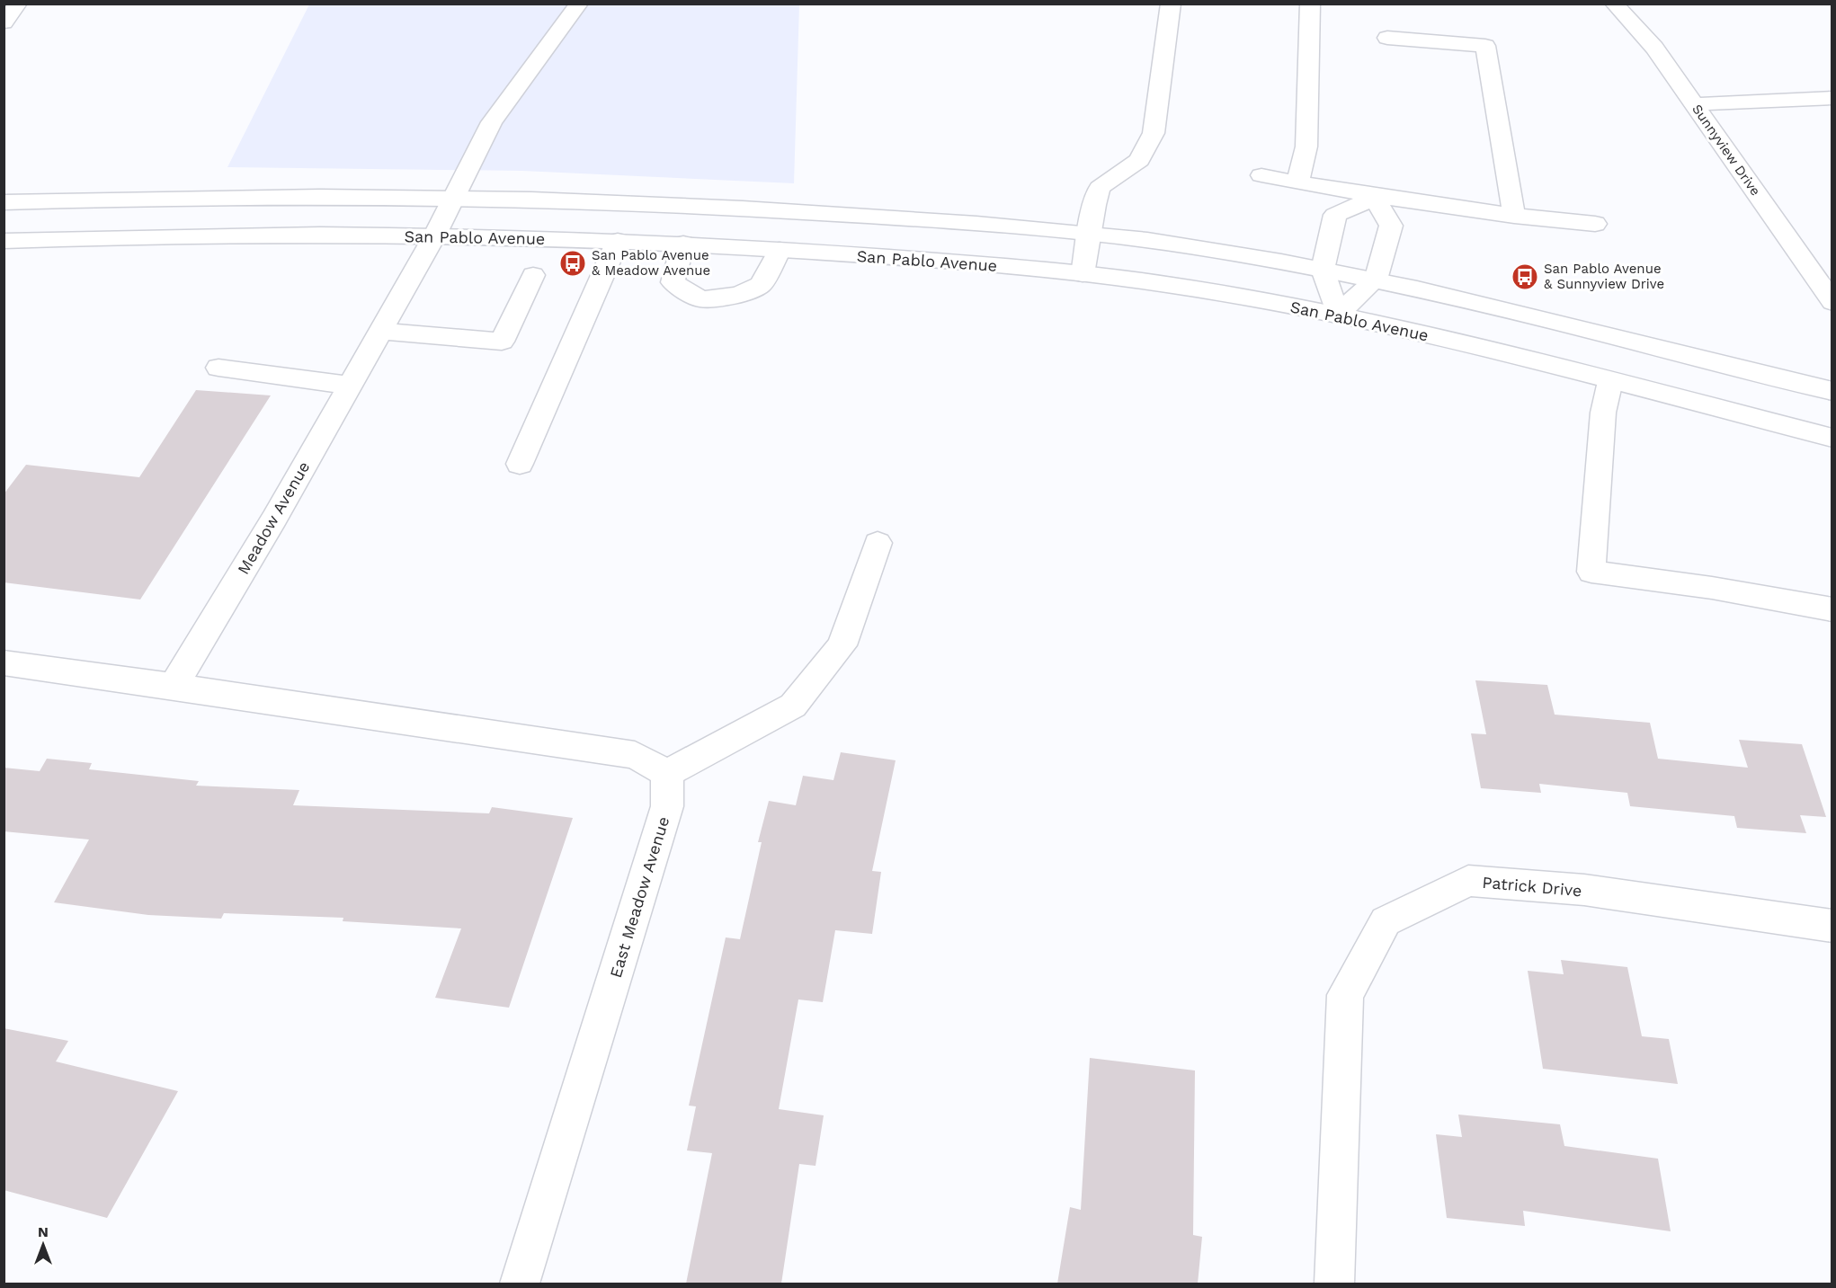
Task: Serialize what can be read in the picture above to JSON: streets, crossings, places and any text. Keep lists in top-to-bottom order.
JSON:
{
  "streets": {
    "main road": [
      "Sunnyview Drive",
      "San Pablo Avenue",
      "Meadow Avenue",
      "Patrick Drive",
      "East Meadow Avenue"
    ]
  },
  "crossings": [
    ["San Pablo Avenue", "Meadow Avenue"]
  ],
  "places": {
    "bus stop": ["San Pablo Avenue & Meadow Avenue", "San Pablo Avenue & Sunnyview Drive"]
  },
  "north": "top"
}
